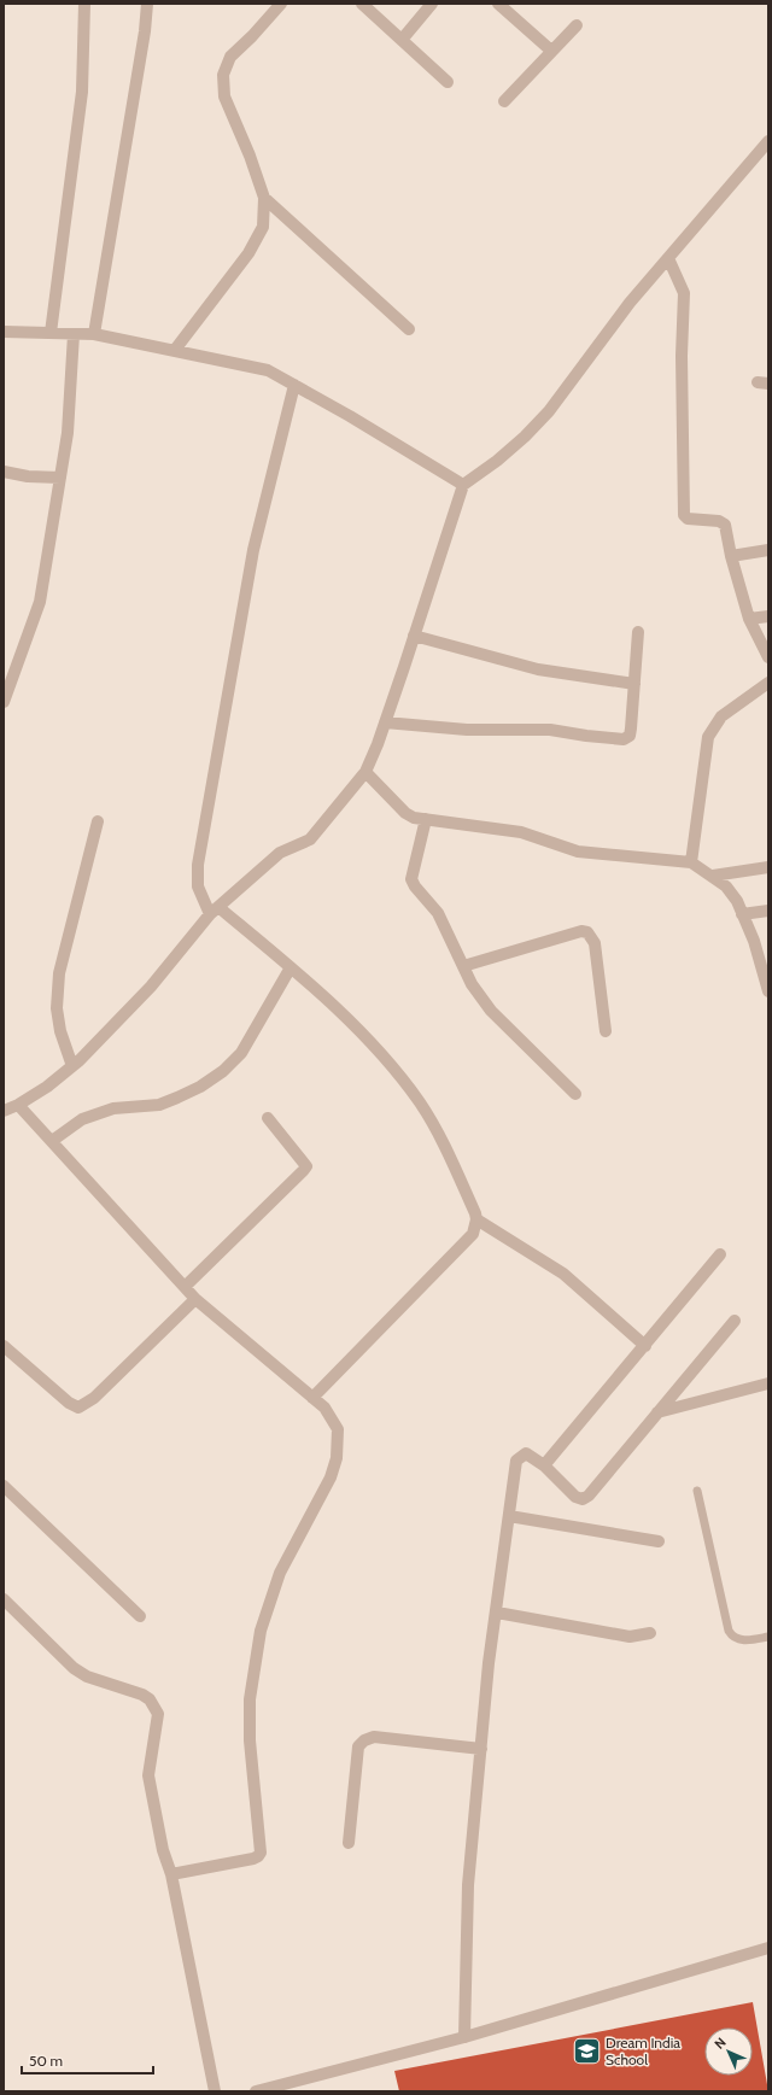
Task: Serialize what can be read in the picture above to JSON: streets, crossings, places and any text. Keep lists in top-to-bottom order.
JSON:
{
  "places": {
    "school or university": ["Dream India School"]
  },
  "scale_bar": "50 m",
  "north": "top left"
}
